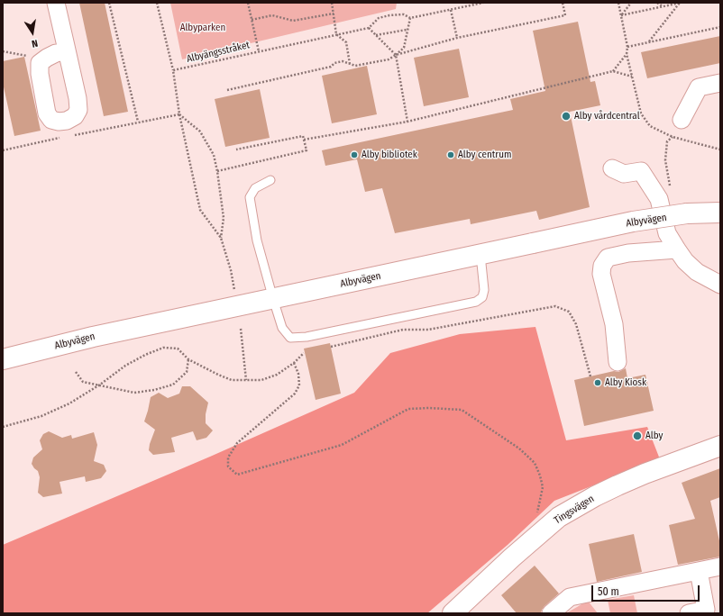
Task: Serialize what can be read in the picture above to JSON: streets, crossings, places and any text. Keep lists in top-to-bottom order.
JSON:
{
  "streets": {
    "street": ["Albyvägen", "Tingsvägen"],
    "path": ["Albyängsstråket"]
  },
  "parks": ["Albyparken"],
  "places": [
    "Alby vårdcentral",
    "Alby bibliotek",
    "Alby centrum",
    "Alby Kiosk",
    "Alby"
  ],
  "scale_bar": "50 m",
  "north": "bottom"
}
